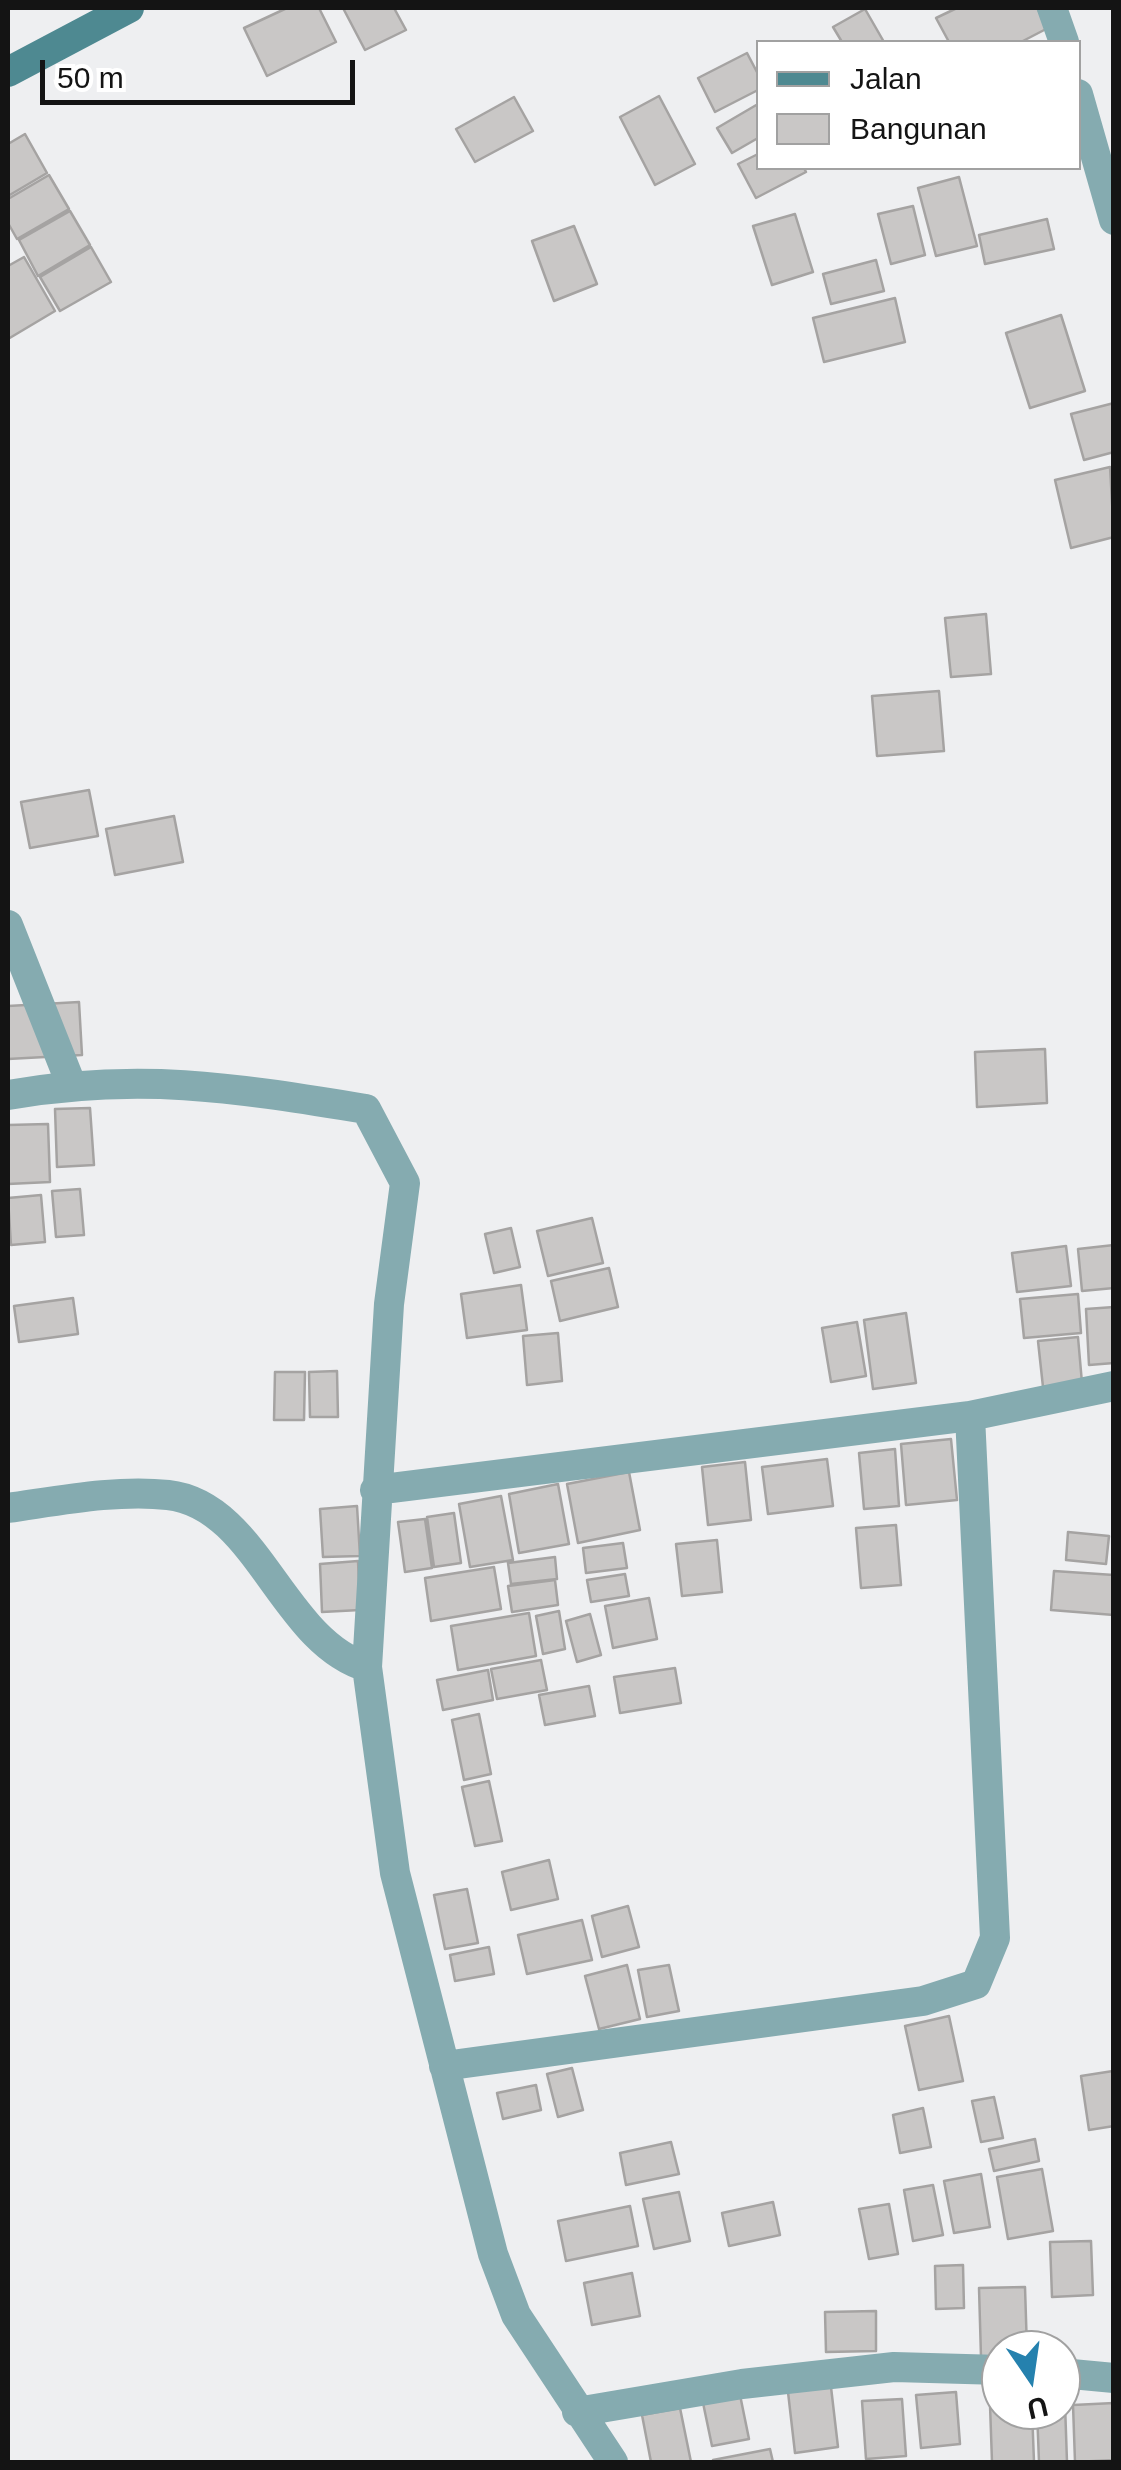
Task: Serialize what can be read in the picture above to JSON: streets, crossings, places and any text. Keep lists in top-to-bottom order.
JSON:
{
  "legend": ["Jalan", "Bangunan"],
  "scale_bar": "50 m",
  "north": "bottom"
}
